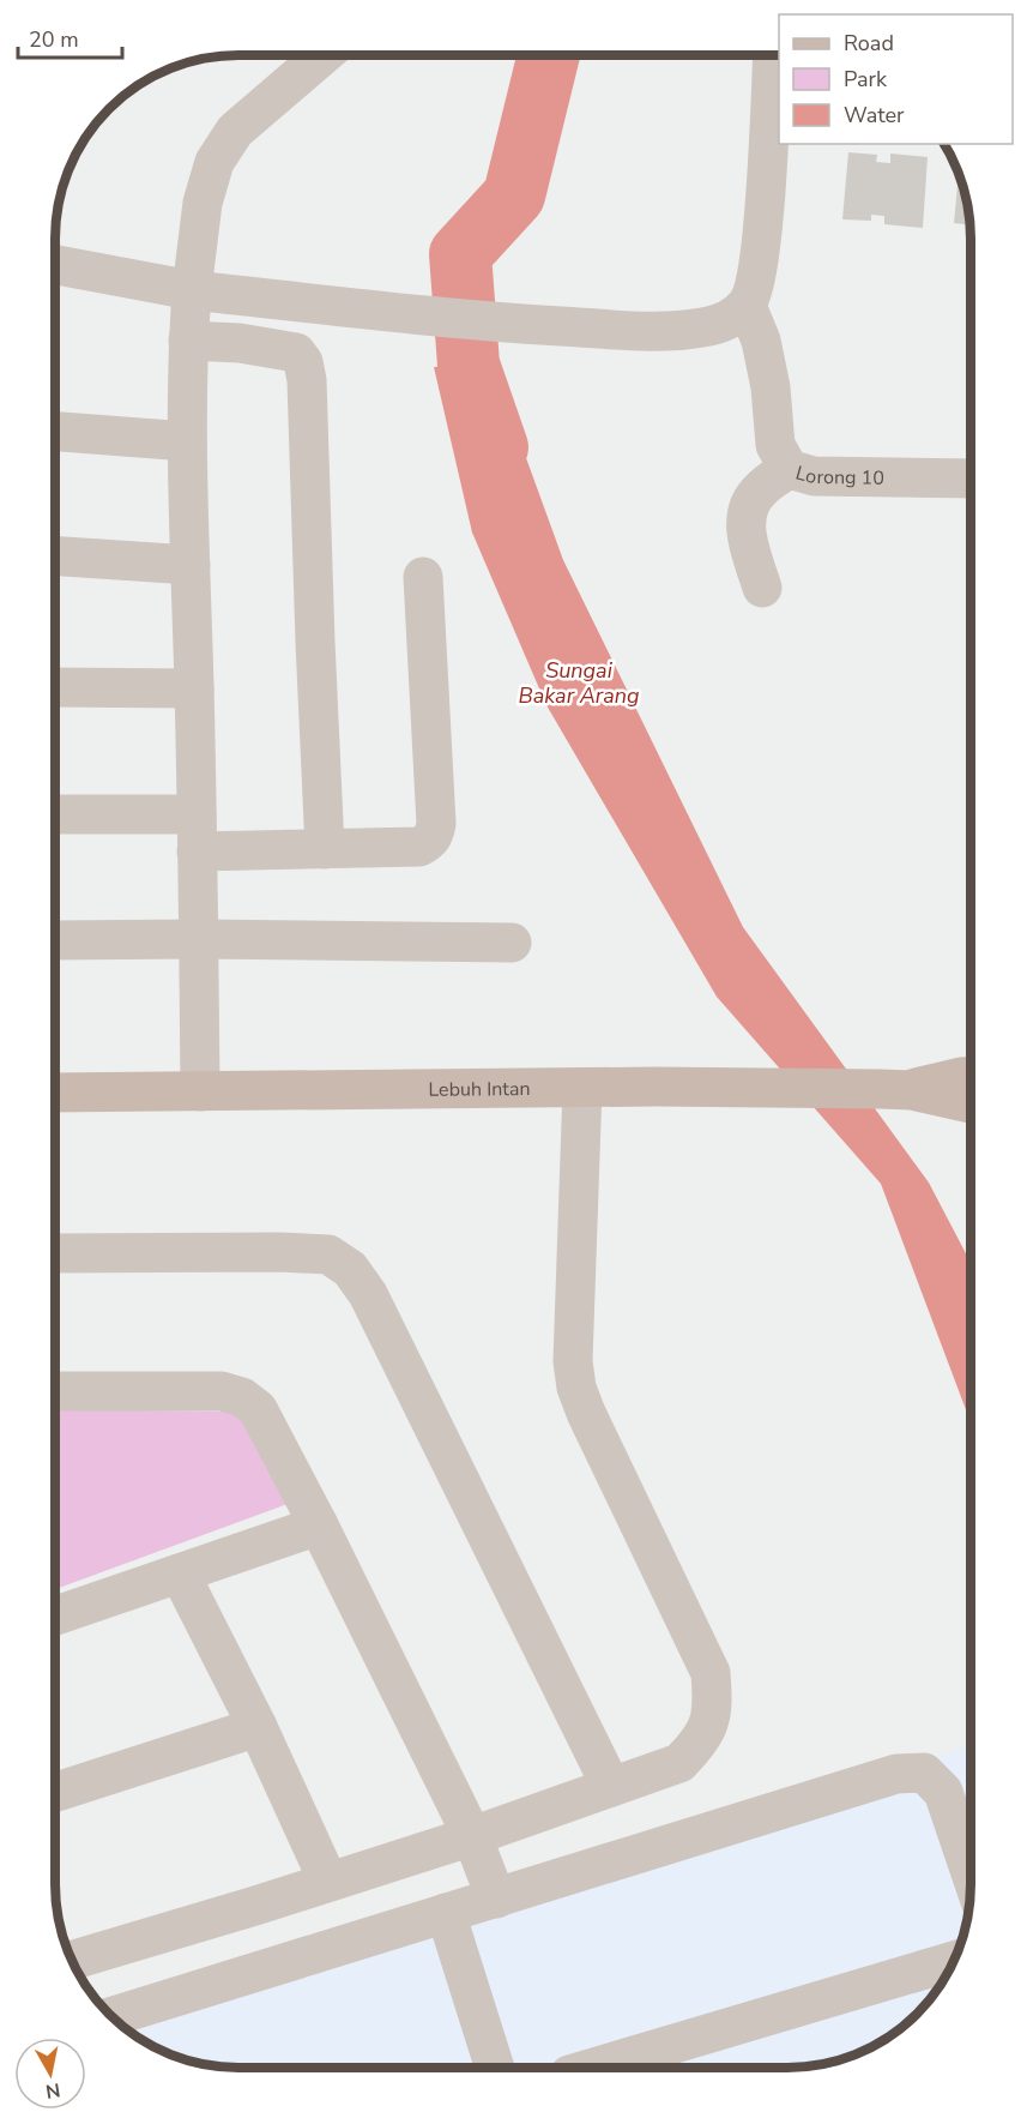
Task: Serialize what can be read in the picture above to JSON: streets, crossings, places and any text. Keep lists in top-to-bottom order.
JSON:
{
  "streets": {
    "main road": ["Lebuh Intan"],
    "street": ["Lorong 10"]
  },
  "water": ["Sungai Bakar Arang"],
  "legend": ["Road", "Park", "Water"],
  "scale_bar": "20 m",
  "north": "bottom"
}
